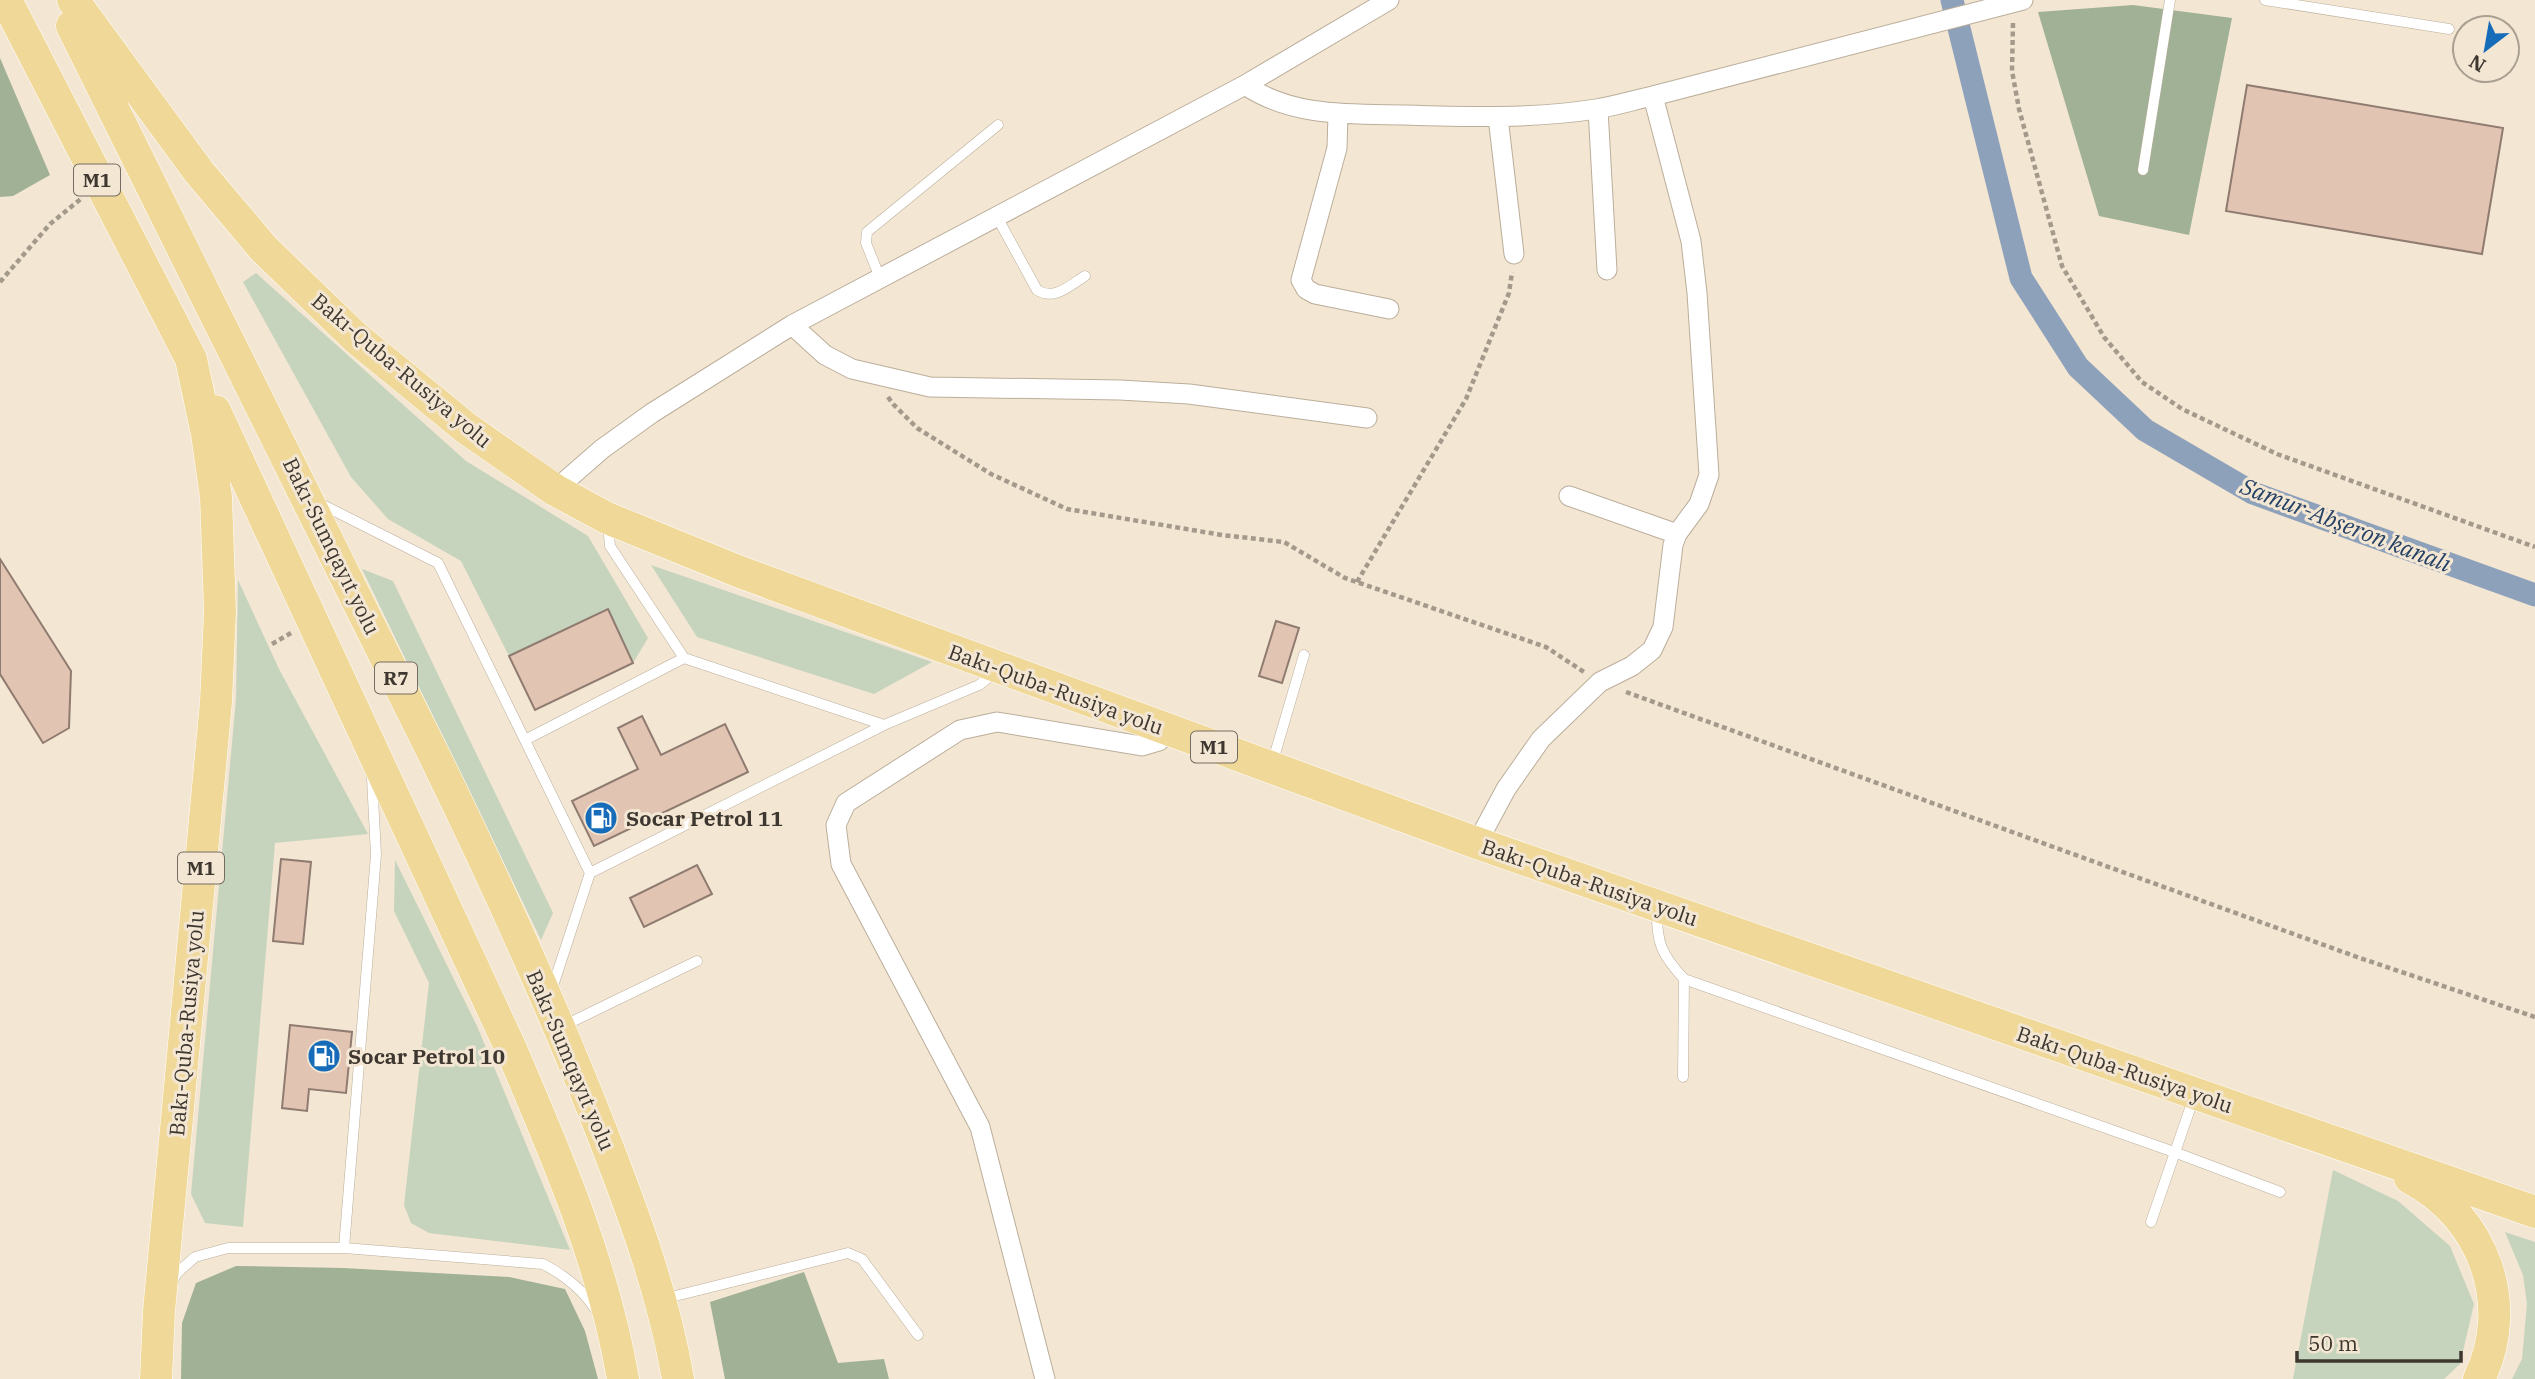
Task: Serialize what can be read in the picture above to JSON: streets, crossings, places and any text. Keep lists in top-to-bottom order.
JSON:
{
  "streets": {
    "highway": [
      "M1",
      "Bakı-Quba-Rusiya yolu",
      "Bakı-Sumqayıt yolu",
      "R7"
    ]
  },
  "crossings": [
    ["Bakı-Quba-Rusiya yolu", "R7"]
  ],
  "water": ["Samur-Abşeron kanalı"],
  "places": {
    "fuel station": ["Socar Petrol 11", "Socar Petrol 10"]
  },
  "scale_bar": "50 m",
  "north": "bottom left"
}
